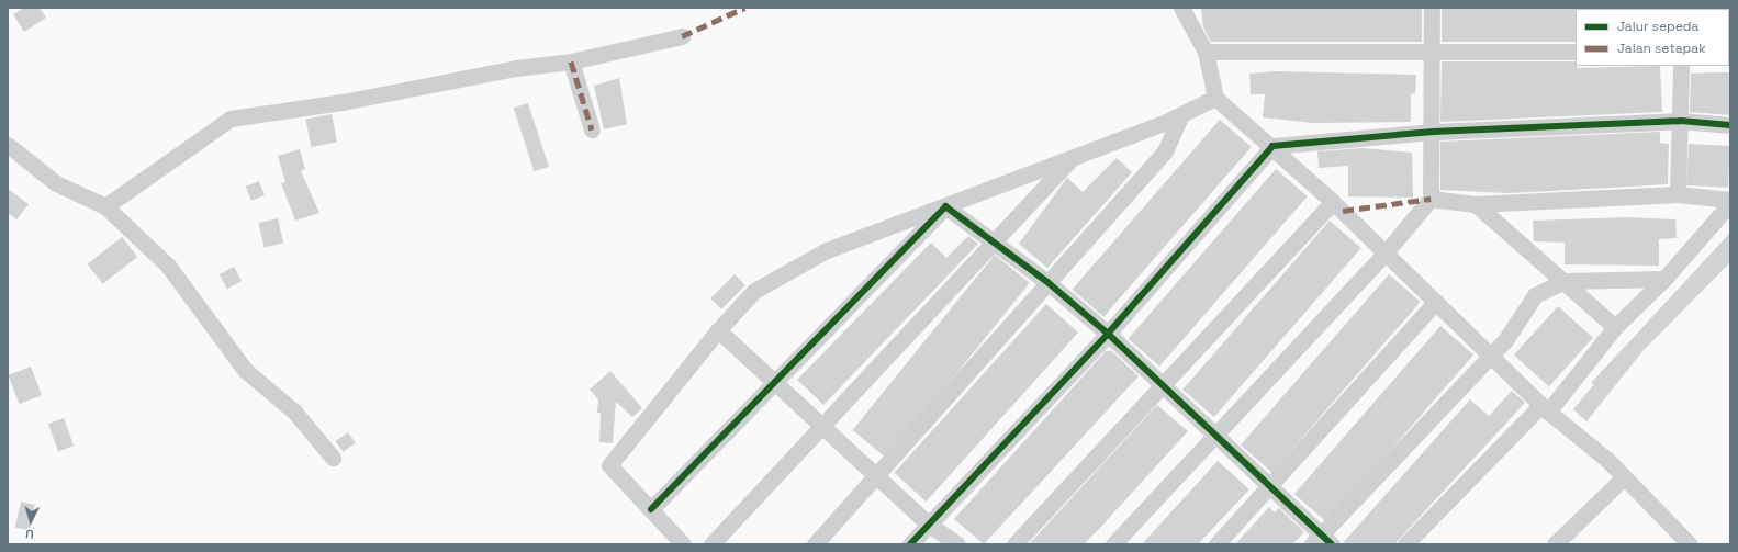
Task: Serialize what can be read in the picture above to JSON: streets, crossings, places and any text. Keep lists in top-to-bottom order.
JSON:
{
  "legend": ["Jalur sepeda", "Jalan setapak"],
  "north": "bottom"
}
